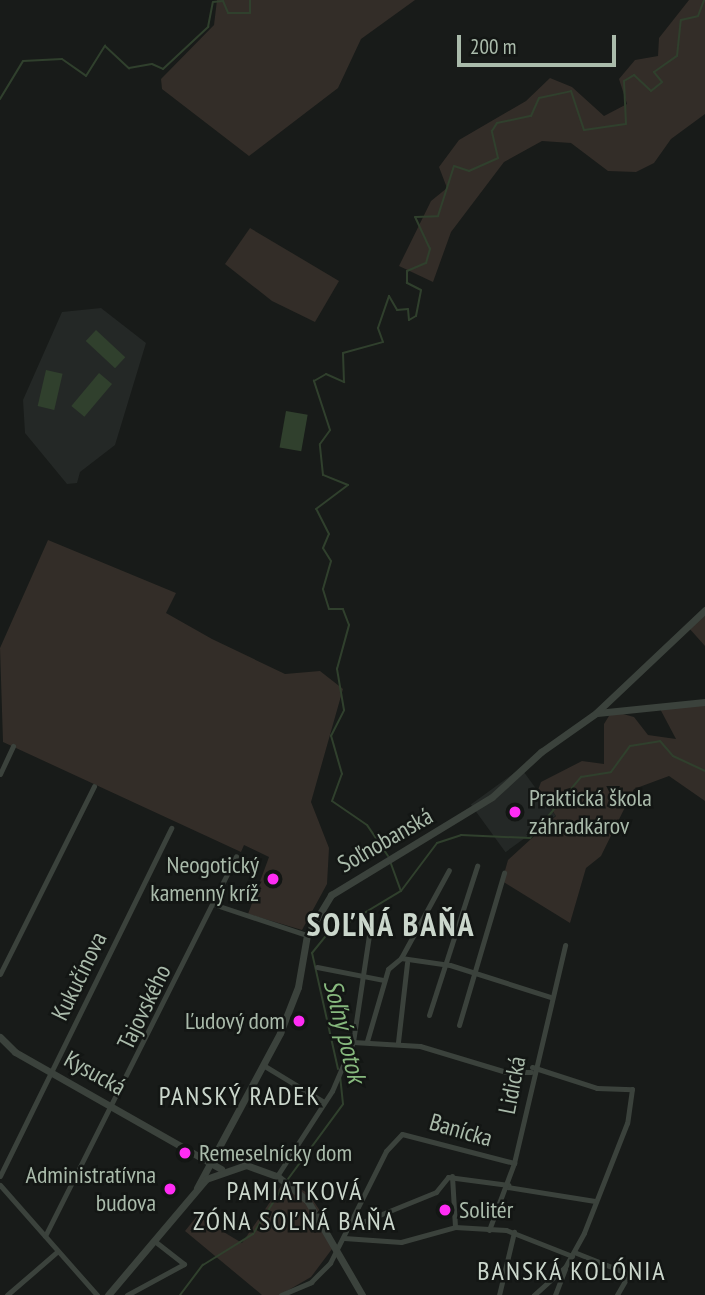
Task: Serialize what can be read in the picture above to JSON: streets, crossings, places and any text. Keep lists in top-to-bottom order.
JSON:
{
  "streets": {
    "street": [
      "Soľnobanská",
      "Kukučínova",
      "Tajovského",
      "Kysucká",
      "Lidická",
      "Banícka"
    ]
  },
  "crossings": [
    ["Soľnobanská", "Kysucká"],
    ["Kukučínova", "Kysucká"],
    ["Tajovského", "Kysucká"],
    ["Lidická", "Banícka"]
  ],
  "districts": [
    "SOĽNÁ BAŇA",
    "PANSKÝ RADEK",
    "PAMIATKOVÁ ZÓNA SOĽNÁ BAŇA",
    "BANSKÁ KOLÓNIA"
  ],
  "water": ["Soľný potok"],
  "places": [
    "Praktická škola záhradkárov",
    "Neogotický kamenný kríž",
    "Ľudový dom",
    "Remeselnícky dom",
    "Administratívna budova",
    "Solitér"
  ],
  "scale_bar": "200 m"
}
